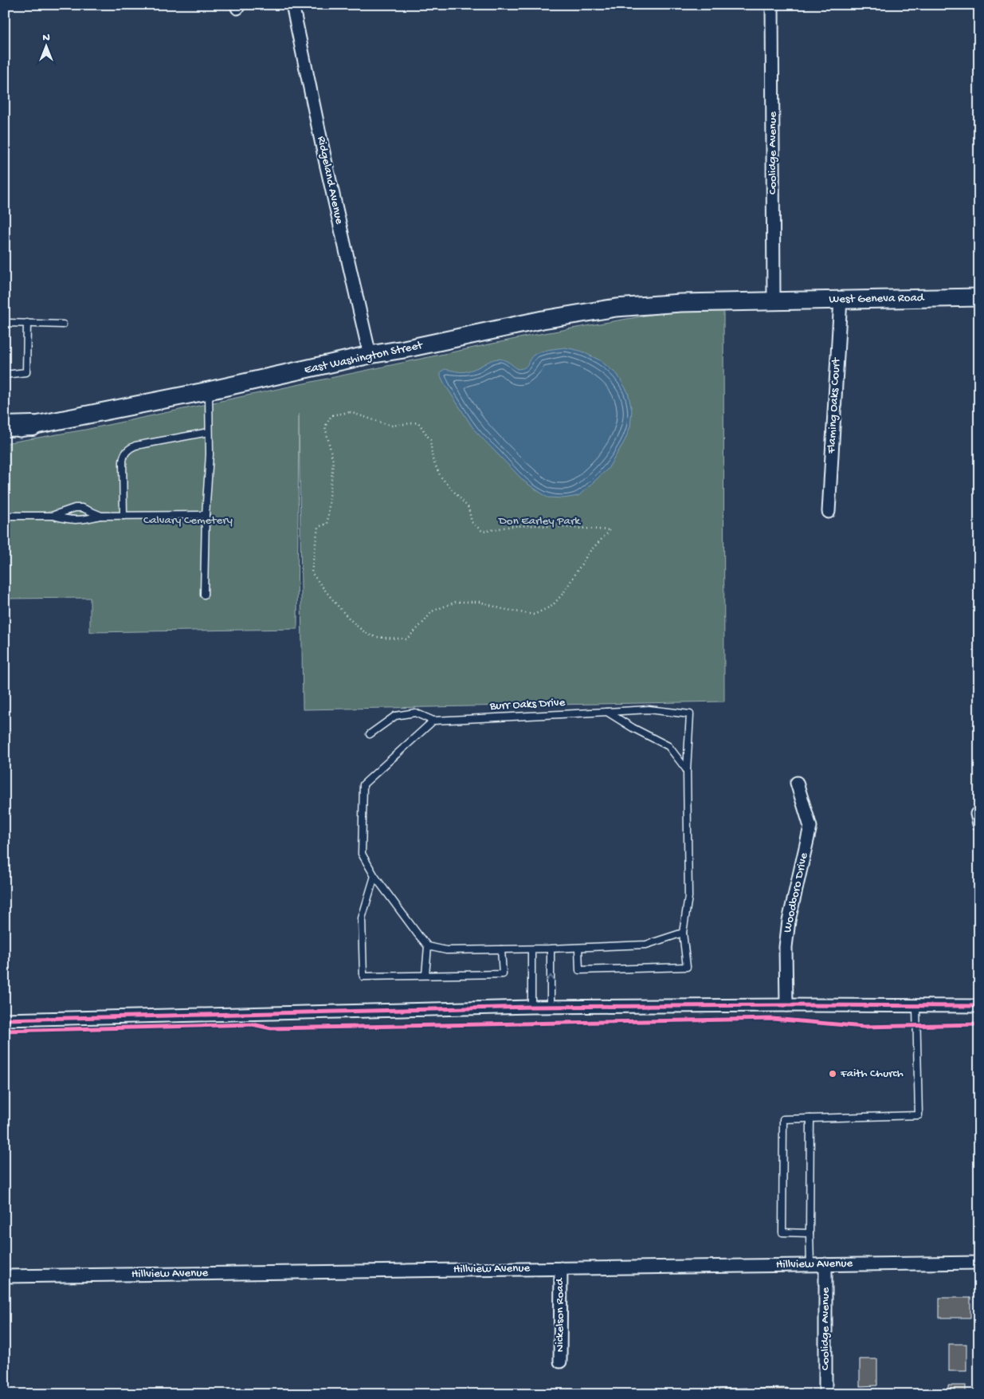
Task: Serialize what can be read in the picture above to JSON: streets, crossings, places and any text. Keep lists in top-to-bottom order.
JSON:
{
  "streets": {
    "main road": ["West Geneva Road", "East Washington Street"],
    "street": [
      "Coolidge Avenue",
      "Ridgeland Avenue",
      "Flaming Oaks Court",
      "Woodboro Drive",
      "Hillview Avenue",
      "Nickelson Road"
    ],
    "lane": ["Burr Oaks Drive"]
  },
  "crossings": [
    ["Coolidge Avenue", "West Geneva Road"],
    ["Coolidge Avenue", "Hillview Avenue"],
    ["Ridgeland Avenue", "East Washington Street"],
    ["West Geneva Road", "East Washington Street"],
    ["West Geneva Road", "Flaming Oaks Court"],
    ["Hillview Avenue", "Nickelson Road"]
  ],
  "parks": ["Calvary Cemetery", "Don Earley Park"],
  "places": ["Faith Church"],
  "north": "top"
}
